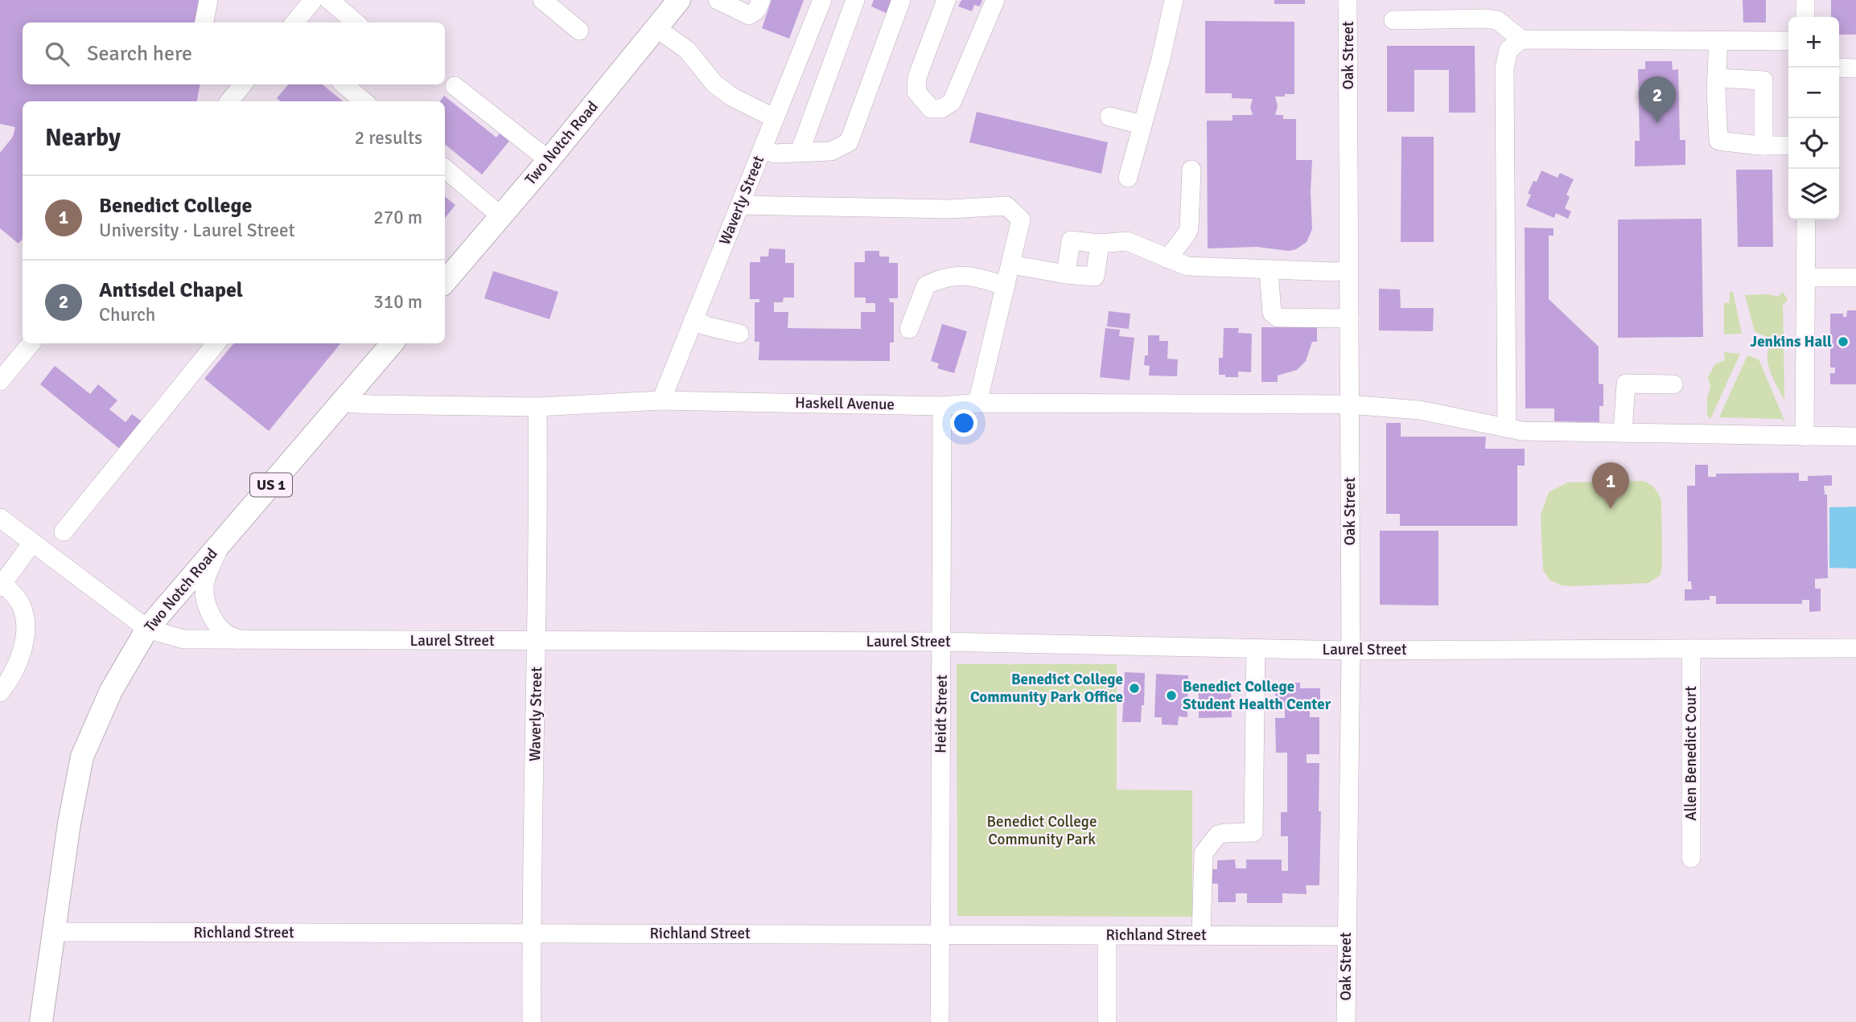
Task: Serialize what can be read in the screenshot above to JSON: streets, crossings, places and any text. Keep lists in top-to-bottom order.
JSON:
{
  "streets": {
    "main road": ["Two Notch Road", "US 1"],
    "street": [
      "Oak Street",
      "Waverly Street",
      "Haskell Avenue",
      "Laurel Street",
      "Heidt Street",
      "Allen Benedict Court",
      "Richland Street"
    ]
  },
  "crossings": [
    ["Oak Street", "Haskell Avenue"],
    ["Oak Street", "Laurel Street"],
    ["Oak Street", "Richland Street"],
    ["Two Notch Road", "Haskell Avenue"],
    ["Two Notch Road", "Laurel Street"],
    ["Two Notch Road", "Richland Street"],
    ["Waverly Street", "Haskell Avenue"],
    ["Waverly Street", "Laurel Street"],
    ["Waverly Street", "Richland Street"],
    ["Haskell Avenue", "Heidt Street"],
    ["Laurel Street", "Heidt Street"],
    ["Laurel Street", "Allen Benedict Court"],
    ["Heidt Street", "Richland Street"]
  ],
  "parks": ["Benedict College Community Park"],
  "places": ["Jenkins Hall", "Benedict College Community Park Office", "Benedict College Student Health Center"],
  "page": {
    "map_buttons": ["+", "−"],
    "search": "Search here",
    "pins": ["2", "1"],
    "heading": ["Nearby", "2 results"],
    "list": [
      {
        "mark": "1",
        "name": "Benedict College",
        "note": "University · Laurel Street",
        "value": "270 m"
      },
      {
        "mark": "2",
        "name": "Antisdel Chapel",
        "note": "Church",
        "value": "310 m"
      }
    ]
  }
}
